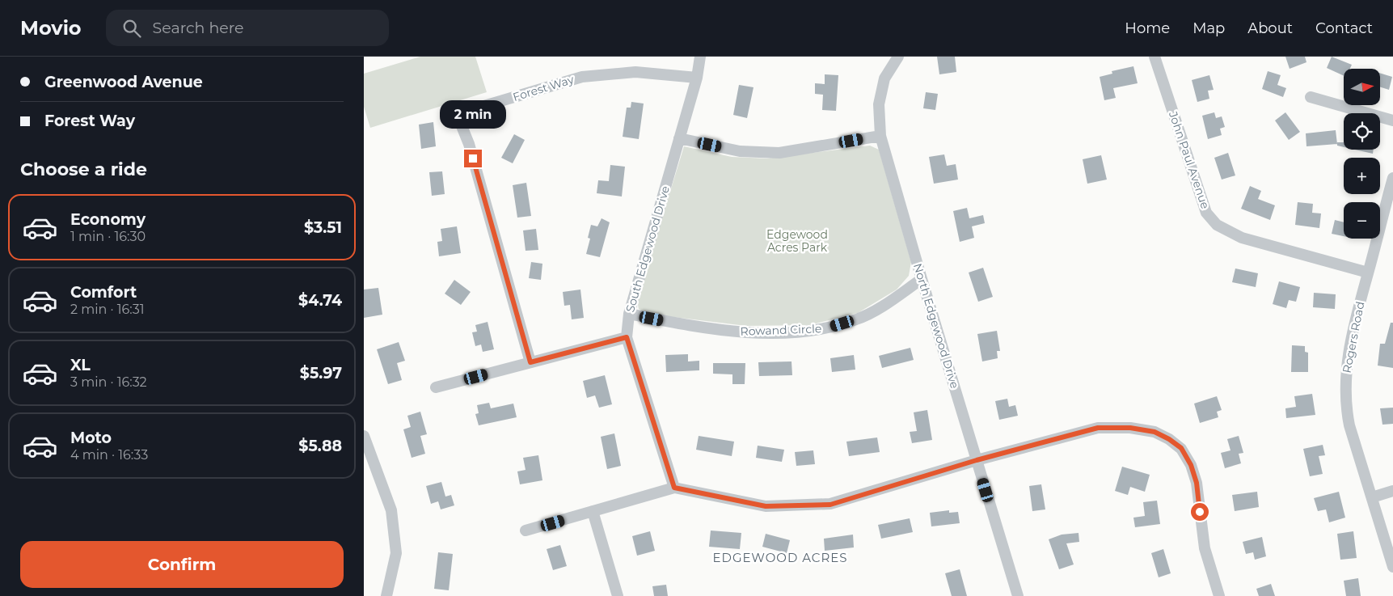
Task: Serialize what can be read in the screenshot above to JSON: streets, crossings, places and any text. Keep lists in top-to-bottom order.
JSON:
{
  "streets": {
    "street": [
      "Forest Way",
      "John Paul Avenue",
      "South Edgewood Drive",
      "North Edgewood Drive",
      "Rowand Circle",
      "Rogers Road"
    ]
  },
  "crossings": [
    ["Forest Way", "South Edgewood Drive"],
    ["John Paul Avenue", "Rogers Road"],
    ["South Edgewood Drive", "Rowand Circle"],
    ["North Edgewood Drive", "Rowand Circle"]
  ],
  "districts": ["EDGEWOOD ACRES"],
  "parks": ["Edgewood Acres Park"],
  "north": "right",
  "page": {
    "header": "Movio",
    "search": "Search here",
    "nav": [
      "Home",
      "Map",
      "About",
      "Contact"
    ],
    "banner": ["Greenwood Avenue", "Forest Way"],
    "map_buttons": ["+", "−"],
    "bubble": "2 min",
    "heading": "Choose a ride",
    "list": [
      {
        "name": "Economy",
        "note": "1 min · 16:30",
        "value": "$3.51"
      },
      {
        "name": "Comfort",
        "note": "2 min · 16:31",
        "value": "$4.74"
      },
      {
        "name": "XL",
        "note": "3 min · 16:32",
        "value": "$5.97"
      },
      {
        "name": "Moto",
        "note": "4 min · 16:33",
        "value": "$5.88"
      }
    ],
    "buttons": "Confirm"
  }
}
